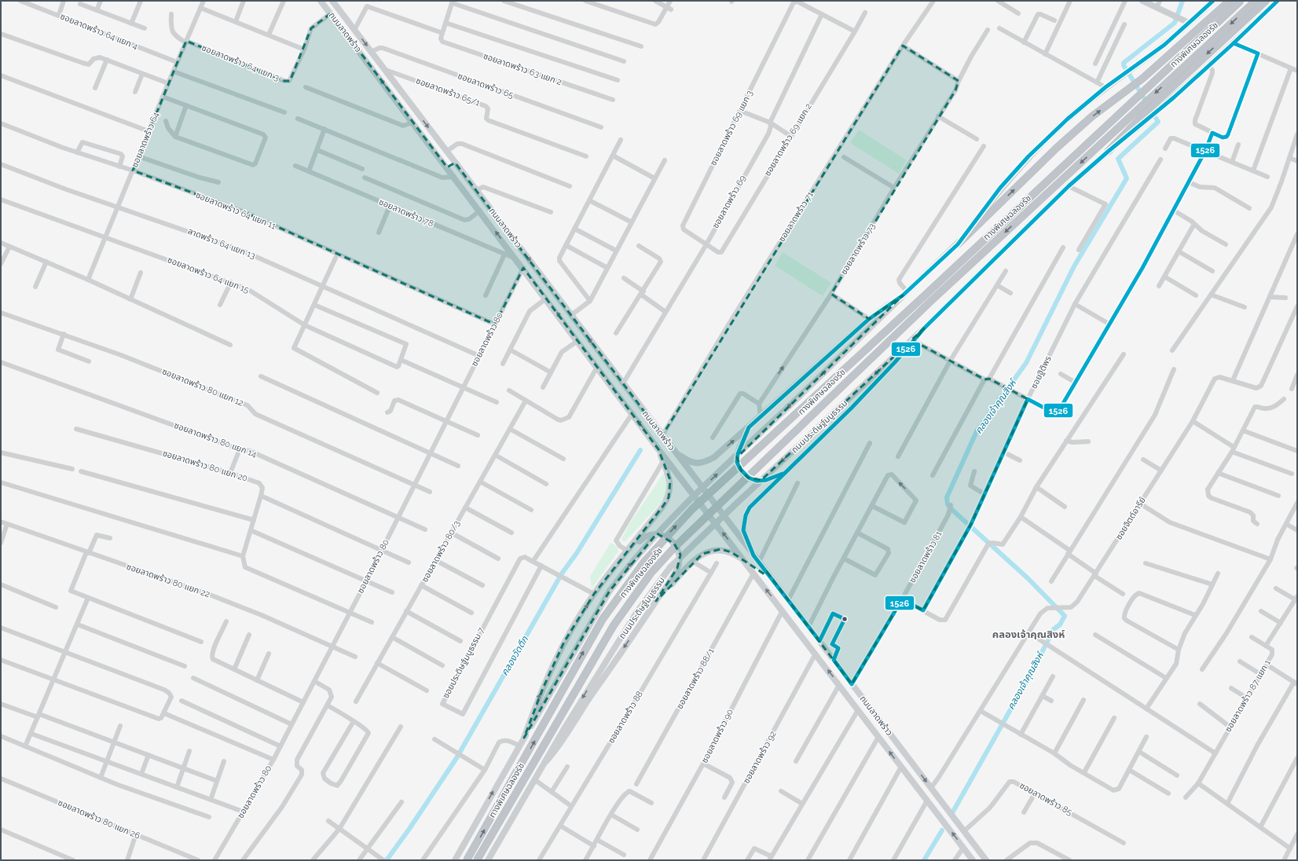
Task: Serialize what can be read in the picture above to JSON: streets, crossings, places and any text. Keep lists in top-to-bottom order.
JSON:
{
  "streets": {
    "highway": ["ทางพิเศษฉลองรัช"],
    "main road": ["ถนนลาดพร้าว", "ถนนประดิษฐ์มนูธรรม"],
    "street": [
      "ซอยลาดพร้าว 64 แยก 4",
      "ซอยลาดพร้าว 64 แยก 3",
      "ซอยลาดพร้าว 63 แยก 2",
      "ซอยลาดพร้าว 65",
      "ซอยลาดพร้าว 65/1",
      "ซอยลาดพร้าว 69 แยก 3",
      "ซอยลาดพร้าว 64",
      "ซอยลาดพร้าว 69 แยก 2",
      "ซอยลาดพร้าว 69",
      "ซอยลาดพร้าว 64 แยก 11",
      "ซอยลาดพร้าว 78",
      "ซอยลาดพร้าว 71",
      "ลาดพร้าว 64 แยก 13",
      "ซอยลาดพร้าว 73",
      "ซอยลาดพร้าว 64 แยก 15",
      "ซอยลาดพร้าว 80",
      "ซอยฐิติพร",
      "ซอยลาดพร้าว 80 แยก 12",
      "ซอยลาดพร้าว 80 แยก 14",
      "ซอยลาดพร้าว 80 แยก 20",
      "ซอยจิตต์อารีย์",
      "ซอยลาดพร้าว 80/3",
      "ซอยลาดพร้าว 81",
      "ซอยลาดพร้าว 80 แยก 22",
      "ซอยประดิษฐ์มนูธรรม 7",
      "ซอยลาดพร้าว 88/1",
      "ซอยลาดพร้าว 87 แยก 1",
      "ซอยลาดพร้าว 88",
      "ซอยลาดพร้าว 90",
      "ซอยลาดพร้าว 92",
      "ซอยลาดพร้าว 85",
      "ซอยลาดพร้าว 80 แยก 26"
    ]
  },
  "crossings": [
    ["ซอยลาดพร้าว 64 แยก 4", "ซอยลาดพร้าว 64"],
    ["ถนนลาดพร้าว", "ซอยลาดพร้าว 64 แยก 3"],
    ["ถนนลาดพร้าว", "ซอยลาดพร้าว 65"],
    ["ถนนลาดพร้าว", "ซอยลาดพร้าว 65/1"],
    ["ถนนลาดพร้าว", "ซอยลาดพร้าว 69"],
    ["ถนนลาดพร้าว", "ซอยลาดพร้าว 78"],
    ["ถนนลาดพร้าว", "ซอยลาดพร้าว 71"],
    ["ถนนลาดพร้าว", "ซอยลาดพร้าว 80"],
    ["ถนนลาดพร้าว", "ซอยจิตต์อารีย์"],
    ["ถนนลาดพร้าว", "ซอยลาดพร้าว 81"],
    ["ถนนลาดพร้าว", "ซอยลาดพร้าว 88/1"],
    ["ถนนลาดพร้าว", "ซอยลาดพร้าว 90"],
    ["ถนนลาดพร้าว", "ซอยลาดพร้าว 92"],
    ["ถนนลาดพร้าว", "ซอยลาดพร้าว 85"],
    ["ซอยลาดพร้าว 64 แยก 3", "ซอยลาดพร้าว 64"],
    ["ซอยลาดพร้าว 69 แยก 3", "ซอยลาดพร้าว 69 แยก 2"],
    ["ซอยลาดพร้าว 69 แยก 3", "ซอยลาดพร้าว 69"],
    ["ซอยลาดพร้าว 64", "ซอยลาดพร้าว 64 แยก 11"],
    ["ซอยลาดพร้าว 64", "ลาดพร้าว 64 แยก 13"],
    ["ซอยลาดพร้าว 64", "ซอยลาดพร้าว 64 แยก 15"],
    ["ซอยลาดพร้าว 69 แยก 2", "ซอยลาดพร้าว 69"],
    ["ซอยลาดพร้าว 64 แยก 11", "ซอยลาดพร้าว 80"],
    ["ลาดพร้าว 64 แยก 13", "ซอยลาดพร้าว 80"],
    ["ซอยลาดพร้าว 80", "ซอยลาดพร้าว 80 แยก 12"],
    ["ซอยลาดพร้าว 80", "ซอยลาดพร้าว 80 แยก 14"],
    ["ซอยลาดพร้าว 80", "ซอยลาดพร้าว 80 แยก 22"]
  ],
  "districts": ["คลองเจ้าคุณสิงห์"],
  "water": ["คลองเจ้าคุณสิงห์", "คลองวัดตึก"],
  "lines": ["transit line 1526"]
}
